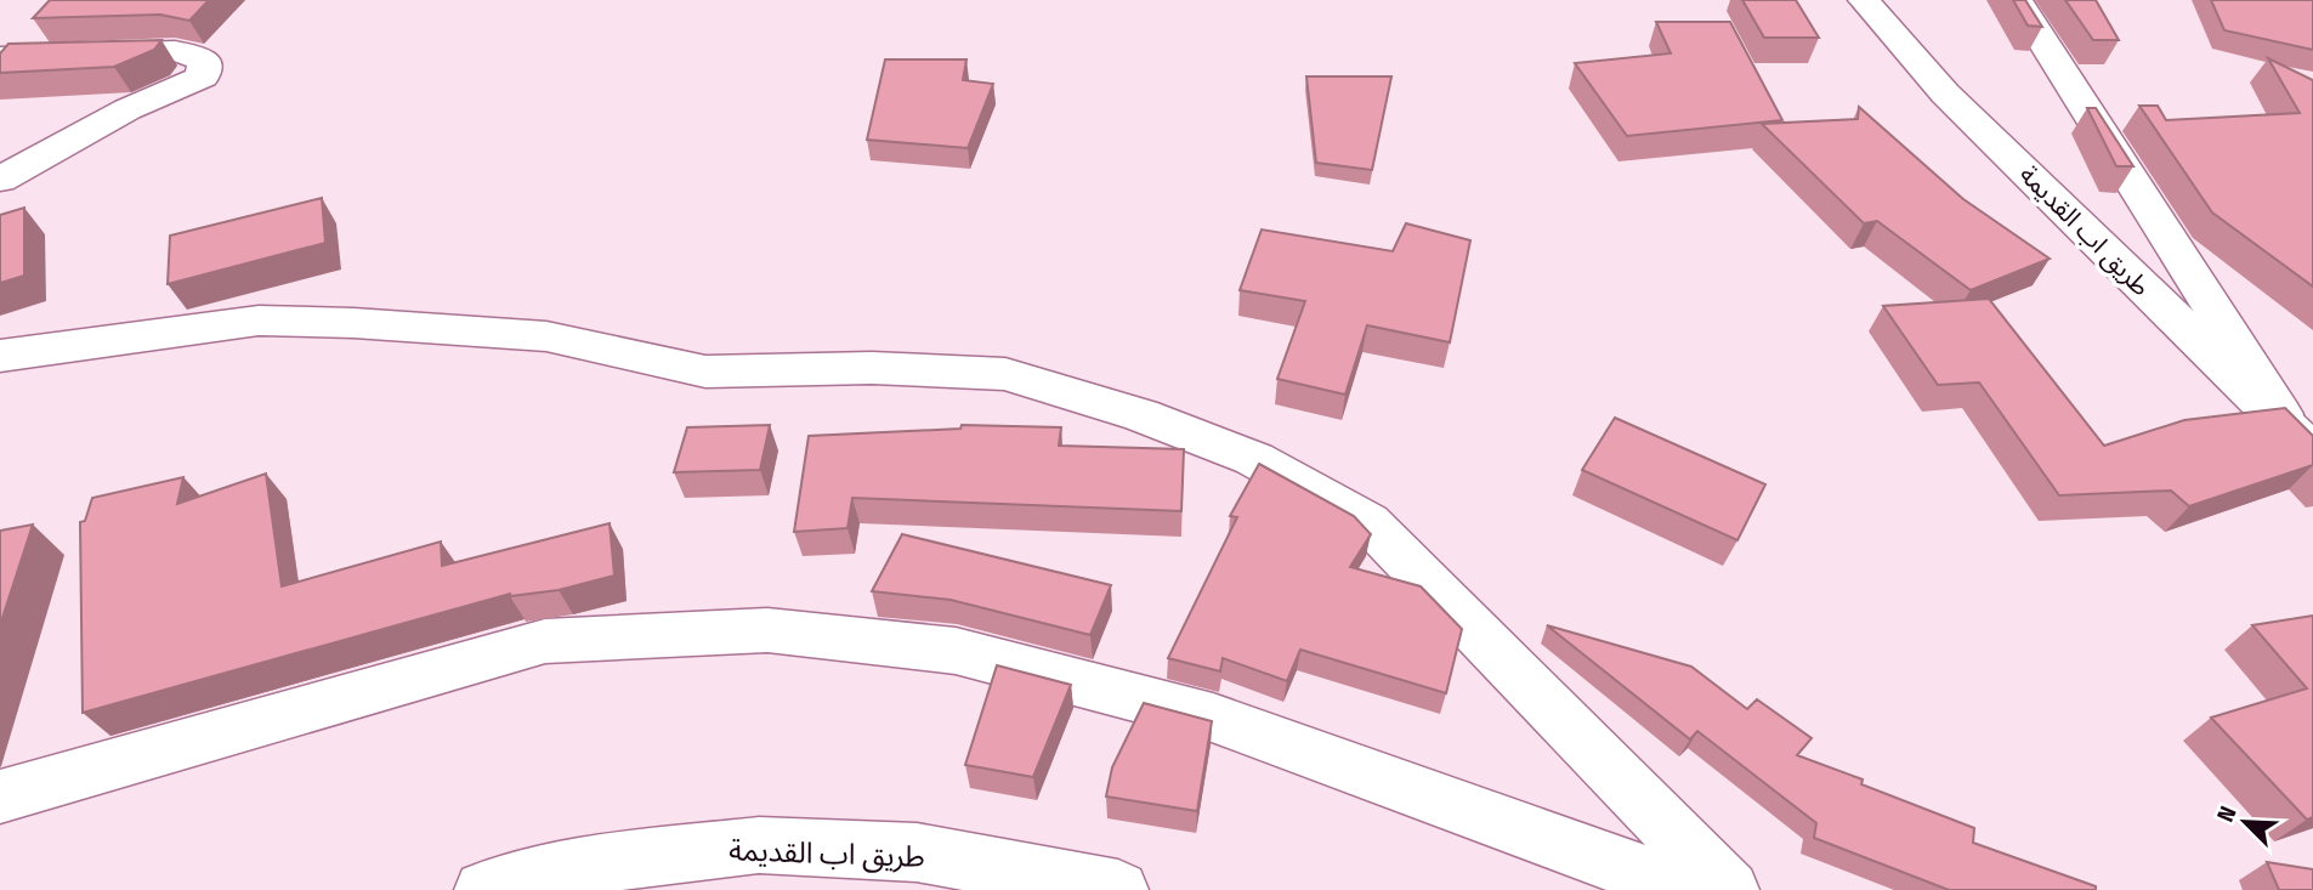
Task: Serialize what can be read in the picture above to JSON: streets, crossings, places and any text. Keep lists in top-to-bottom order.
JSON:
{
  "streets": {
    "street": ["طريق اب القديمة"]
  },
  "north": "top left"
}
